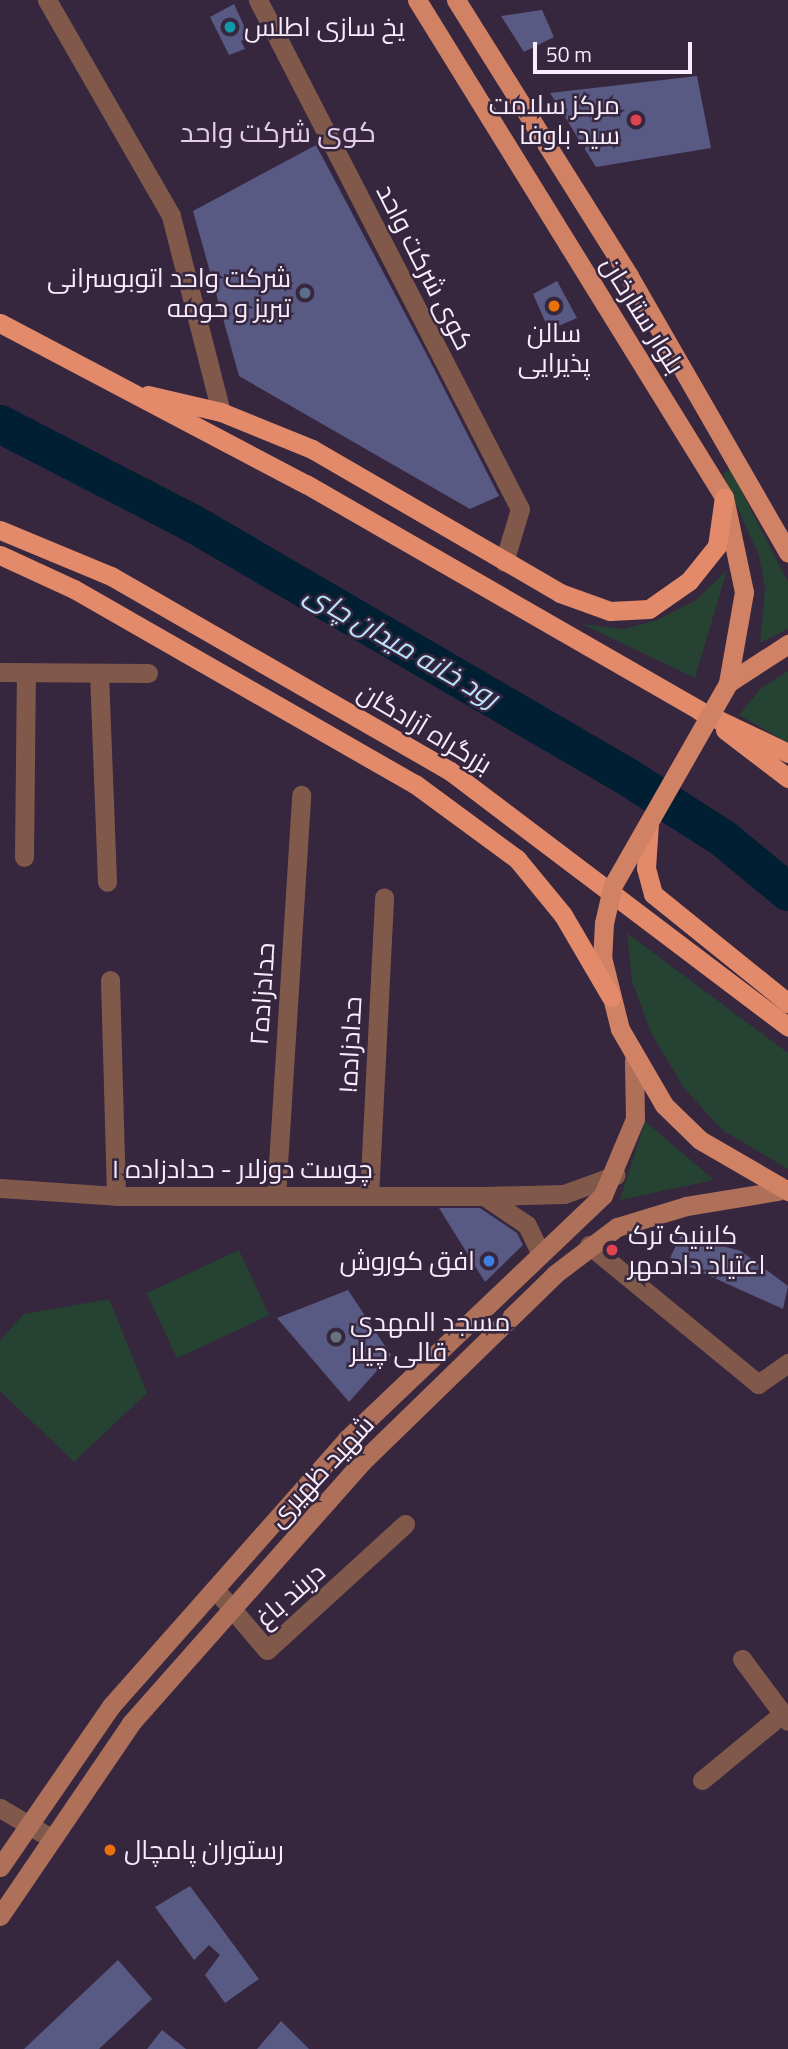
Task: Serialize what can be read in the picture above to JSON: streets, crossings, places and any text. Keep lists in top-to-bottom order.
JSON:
{
  "streets": {
    "highway": ["بزرگراه آزادگان"],
    "main road": ["بلوار ستارخان", "شهید ظهیری"],
    "street": [
      "کوی شرکت واحد",
      "حدادزاده۲",
      "حدادزاده۱",
      "چوست دوزلار - حدادزاده ۱",
      "دربند باغ"
    ]
  },
  "crossings": [
    ["حدادزاده۲", "چوست دوزلار - حدادزاده ۱"],
    ["حدادزاده۱", "چوست دوزلار - حدادزاده ۱"],
    ["چوست دوزلار - حدادزاده ۱", "شهید ظهیری"],
    ["شهید ظهیری", "دربند باغ"]
  ],
  "districts": ["کوی شرکت واحد"],
  "water": ["رود خانه میدان چای"],
  "places": [
    "یخ سازی اطلس",
    "مرکز سلامت سید باوفا",
    "شرکت واحد اتوبوسرانی تبریز و حومه",
    "سالن پذیرایی",
    "کلینیک ترک اعتیاد دادمهر",
    "افق کوروش",
    "مسجد المهدی قالی چیلر",
    "رستوران پامچال"
  ],
  "scale_bar": "50 m"
}
